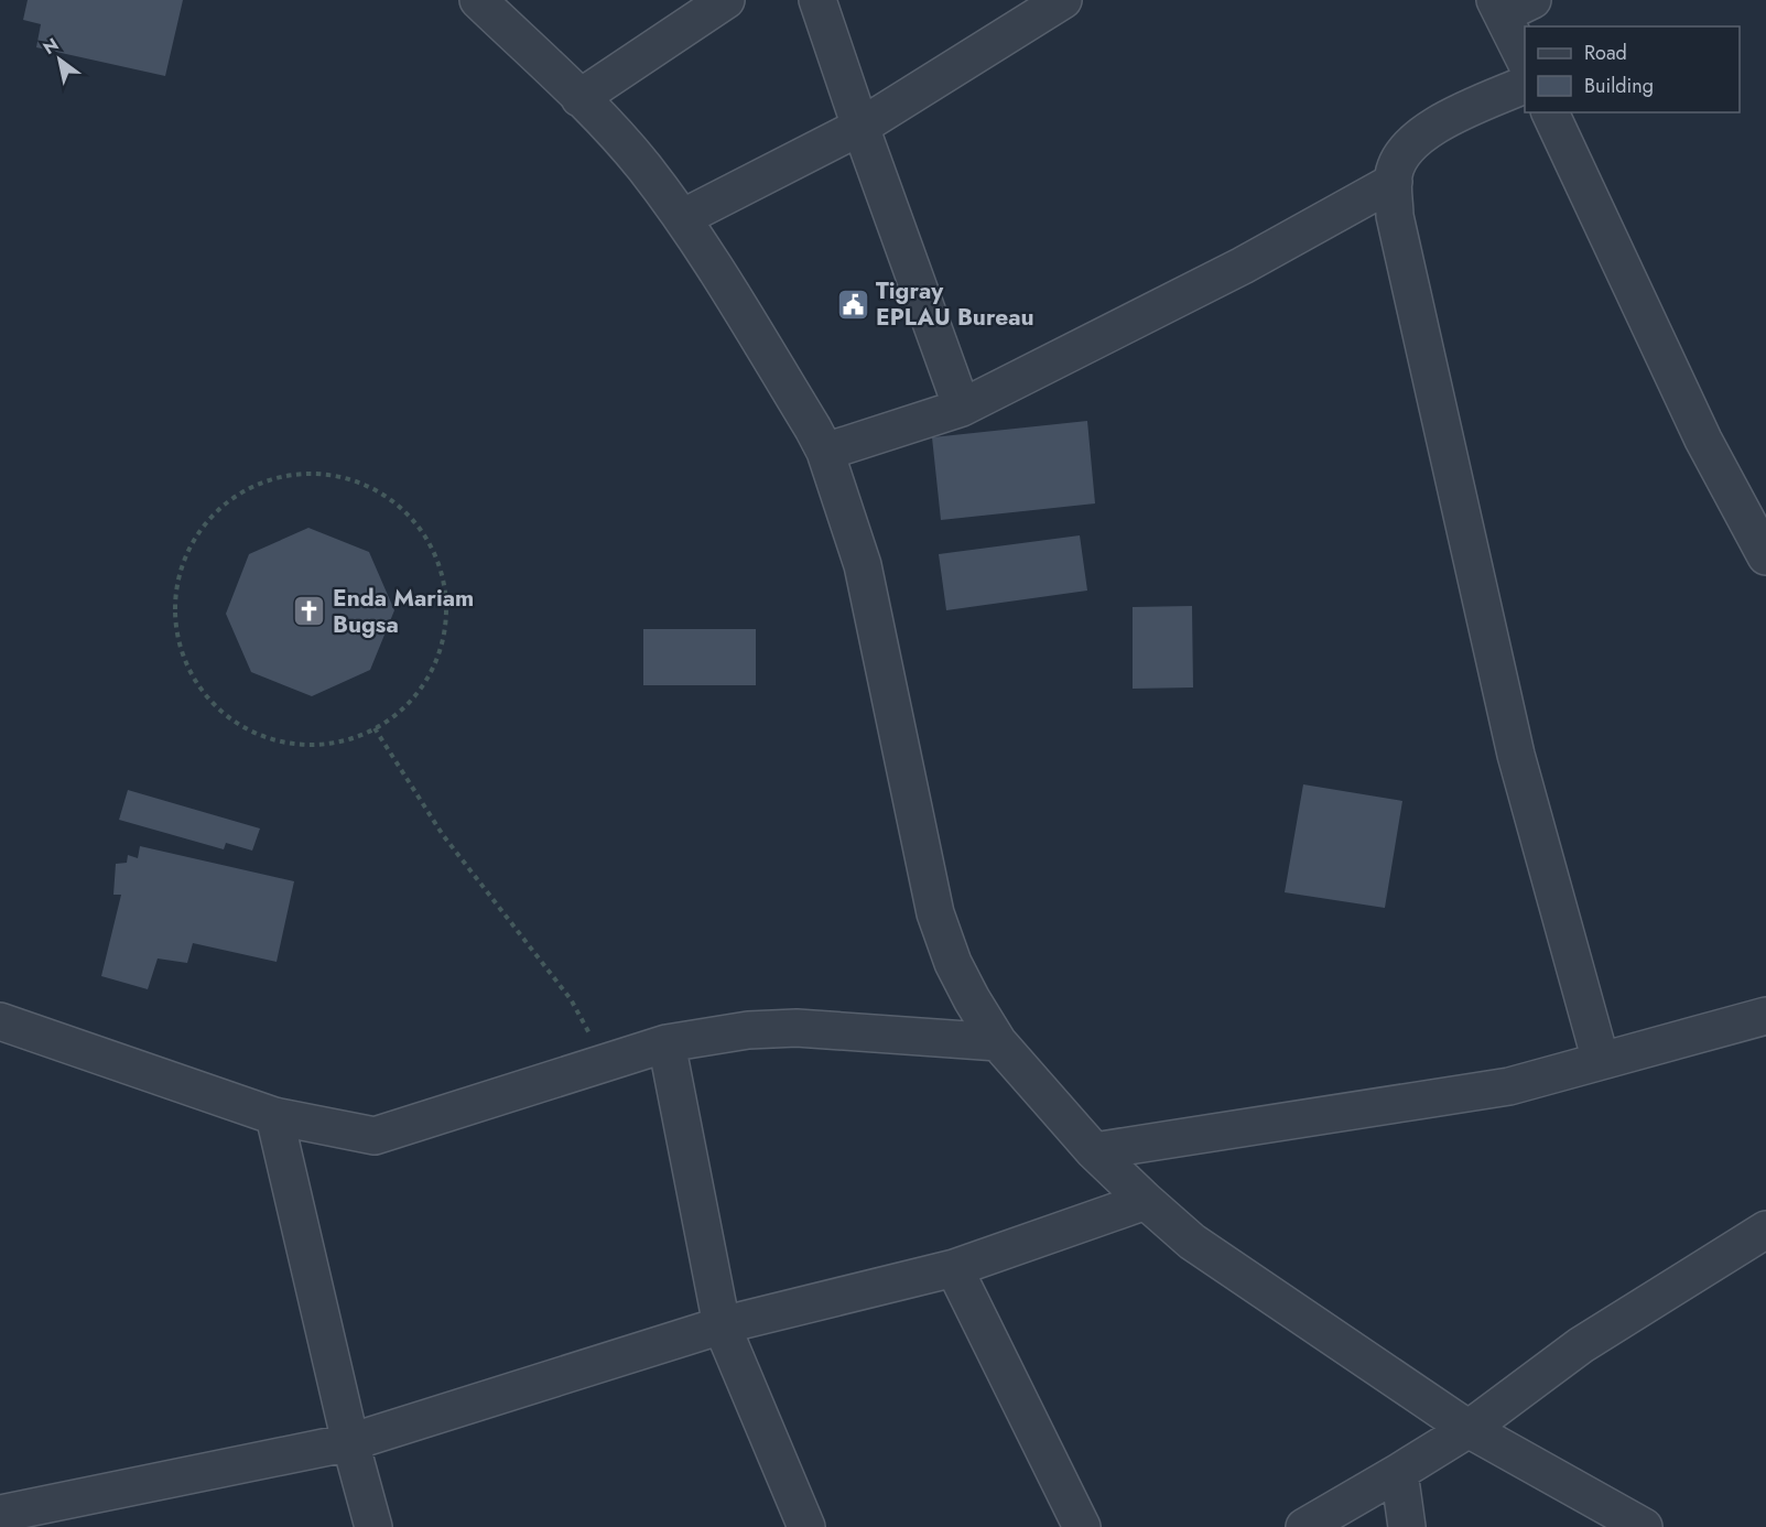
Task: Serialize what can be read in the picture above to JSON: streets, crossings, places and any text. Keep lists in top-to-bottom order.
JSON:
{
  "places": {
    "public building": ["Tigray EPLAU Bureau"],
    "church": ["Enda Mariam Bugsa"]
  },
  "legend": ["Road", "Building"],
  "north": "top left"
}
